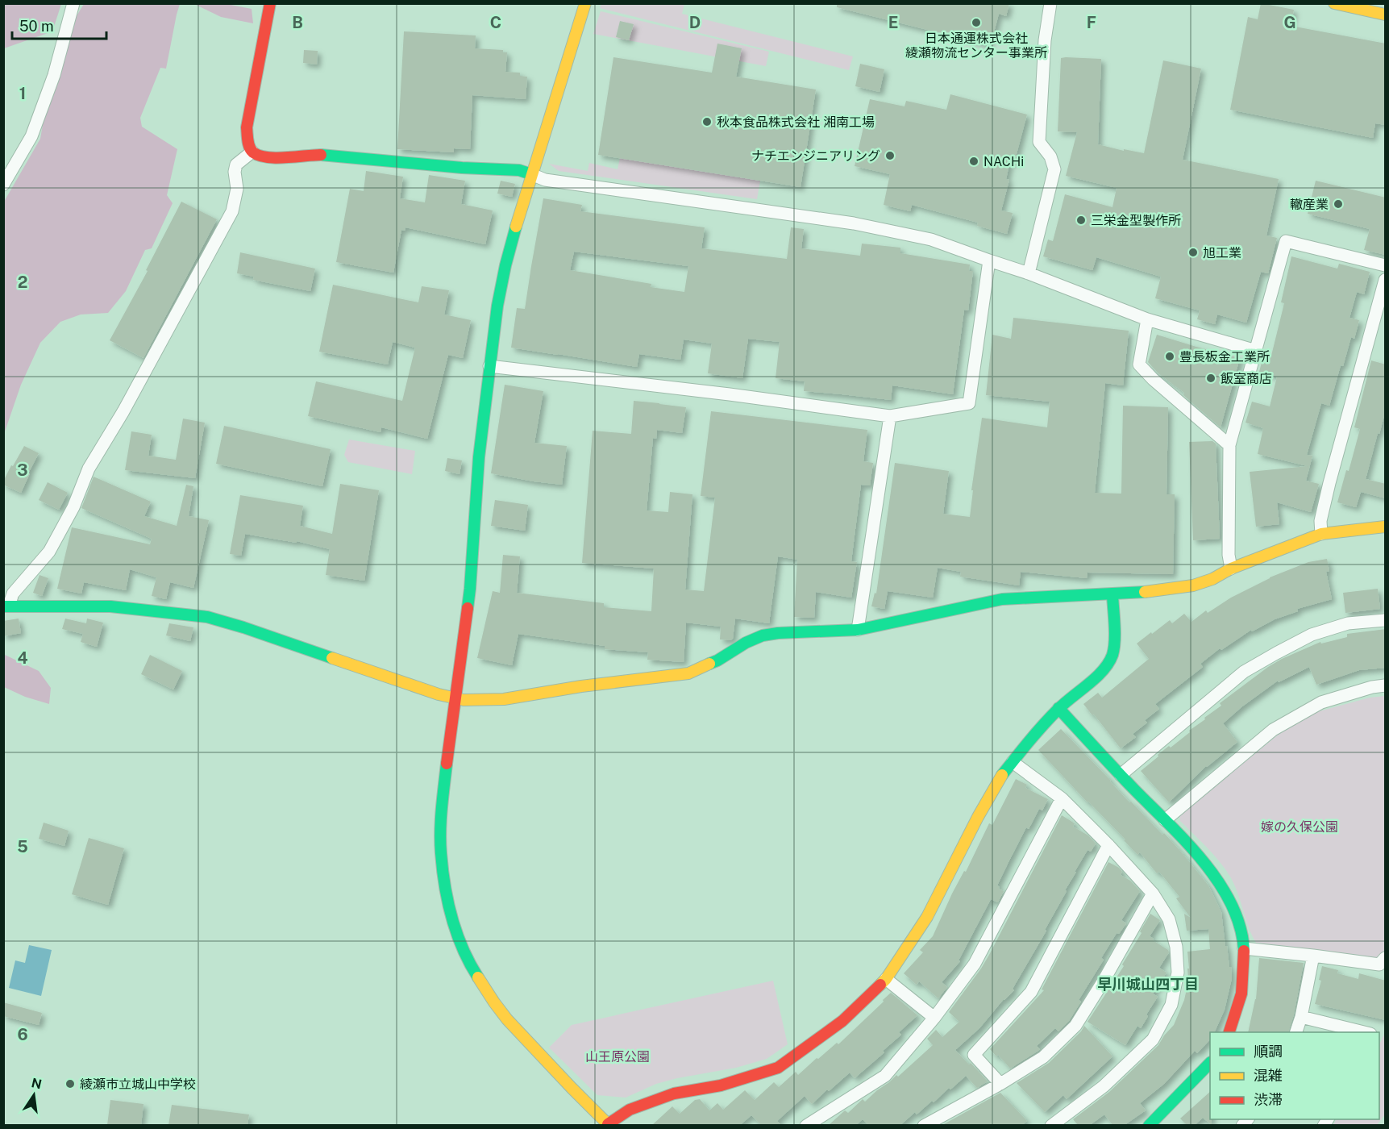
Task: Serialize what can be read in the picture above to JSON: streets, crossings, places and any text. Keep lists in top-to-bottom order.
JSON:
{
  "districts": ["早川城山四丁目"],
  "parks": ["嫁の久保公園", "山王原公園"],
  "places": [
    "日本通運株式会社 綾瀬物流センター事業所",
    "秋本食品株式会社 湘南工場",
    "ナチエンジニアリング",
    "NACHi",
    "轍産業",
    "三栄金型製作所",
    "旭工業",
    "豊長板金工業所",
    "飯室商店",
    "綾瀬市立城山中学校"
  ],
  "legend": ["順調", "混雑", "渋滞"],
  "scale_bar": "50 m",
  "north": "top",
  "grid": {
    "columns": [
      "B",
      "C",
      "D",
      "E",
      "F",
      "G"
    ],
    "rows": [
      "1",
      "2",
      "3",
      "4",
      "5",
      "6"
    ]
  }
}
